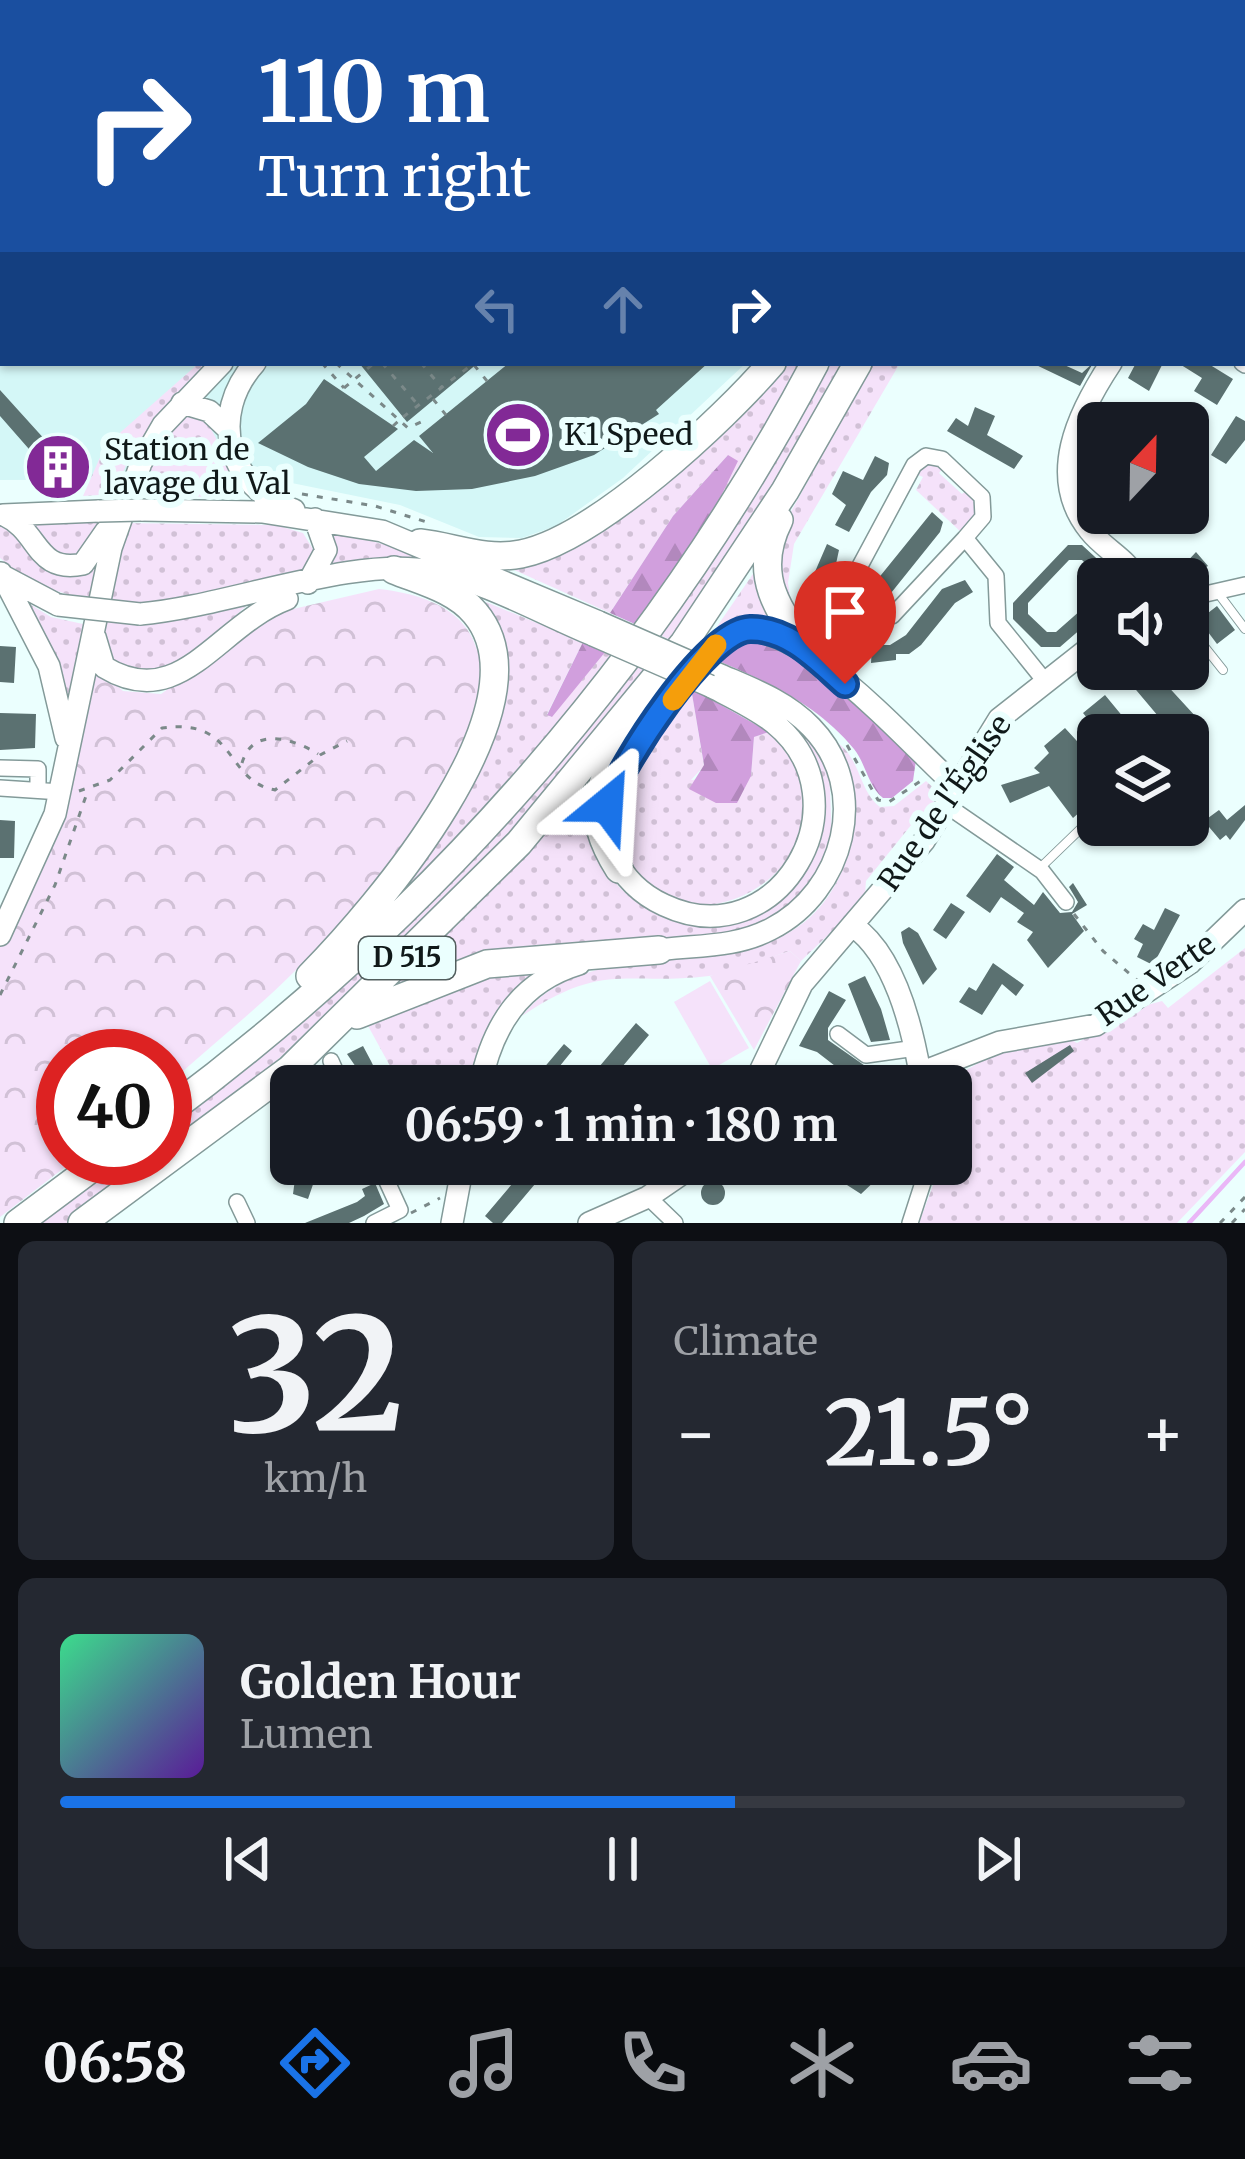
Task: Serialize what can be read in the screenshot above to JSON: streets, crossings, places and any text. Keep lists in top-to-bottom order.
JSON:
{
  "streets": {
    "highway": ["D 515"],
    "street": ["Rue de l'Église", "Rue Verte"]
  },
  "places": {
    "sports": ["K1 Speed"],
    "building": ["Station de lavage du Val"]
  },
  "north": "top",
  "page": {
    "turn": ["110 m", "Turn right"],
    "limit": "40",
    "trip": "06:59 · 1 min · 180 m",
    "tile": [
      ["32", "km/h"],
      "Climate"
    ],
    "heat": ["−", "21.5°", "+"],
    "song": ["Golden Hour", "Lumen"],
    "tabs": "06:58"
  }
}
